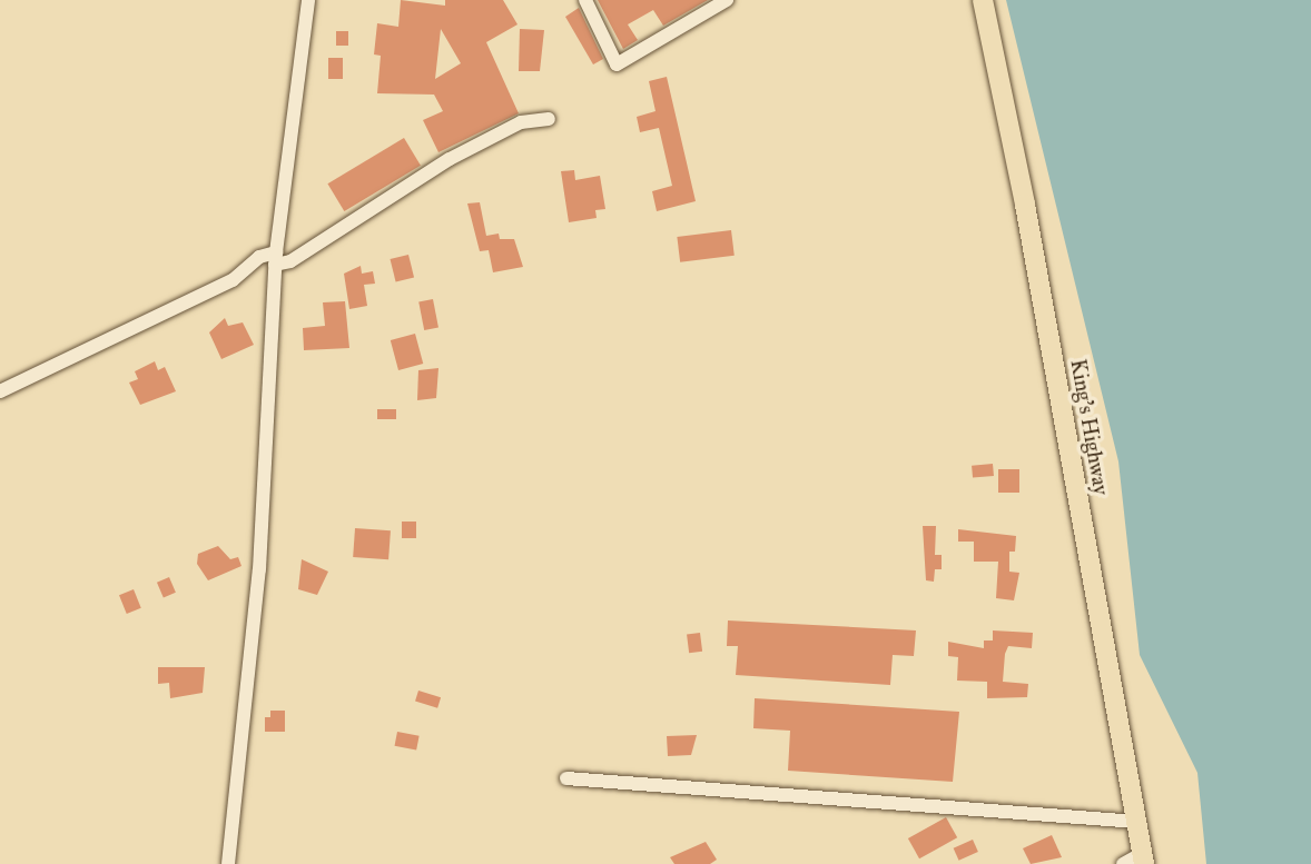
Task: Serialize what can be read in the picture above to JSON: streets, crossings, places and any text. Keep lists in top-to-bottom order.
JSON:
{
  "streets": {
    "highway": ["King's Highway"]
  }
}
